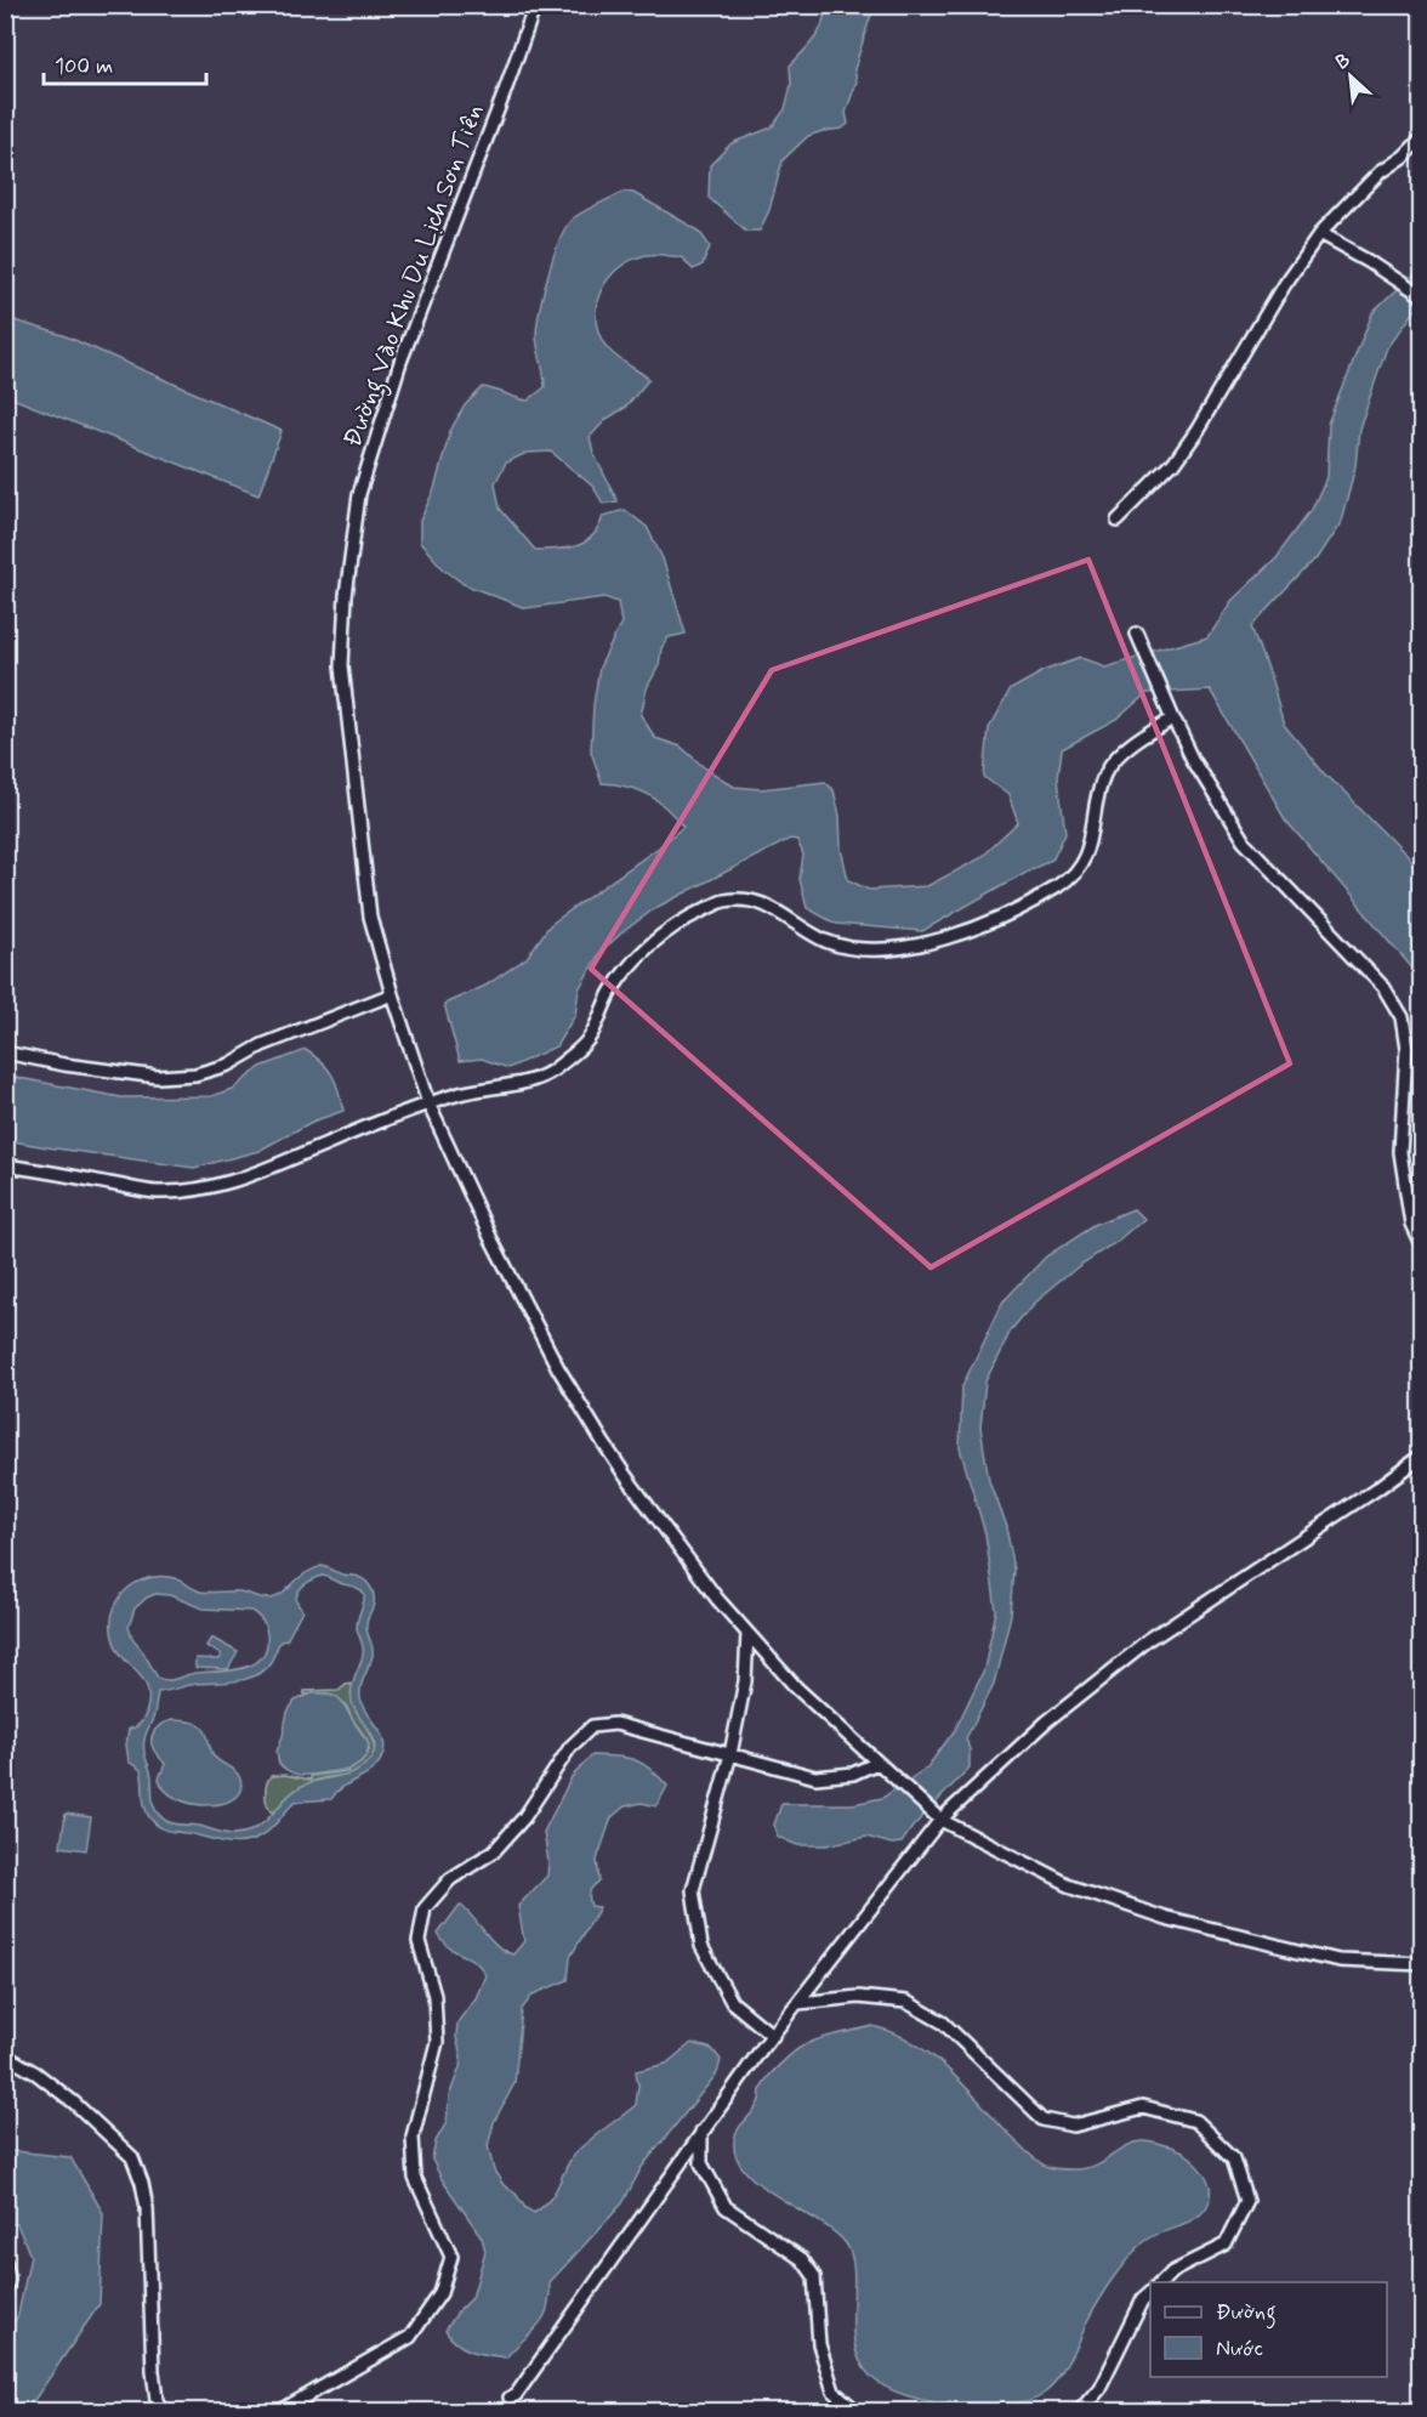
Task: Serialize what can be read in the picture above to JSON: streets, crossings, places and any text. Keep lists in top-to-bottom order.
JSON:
{
  "streets": {
    "street": ["Đường Vào Khu Du Lịch Sơn Tiên"]
  },
  "legend": ["Đường", "Nước"],
  "scale_bar": "100 m",
  "north": "top left"
}
